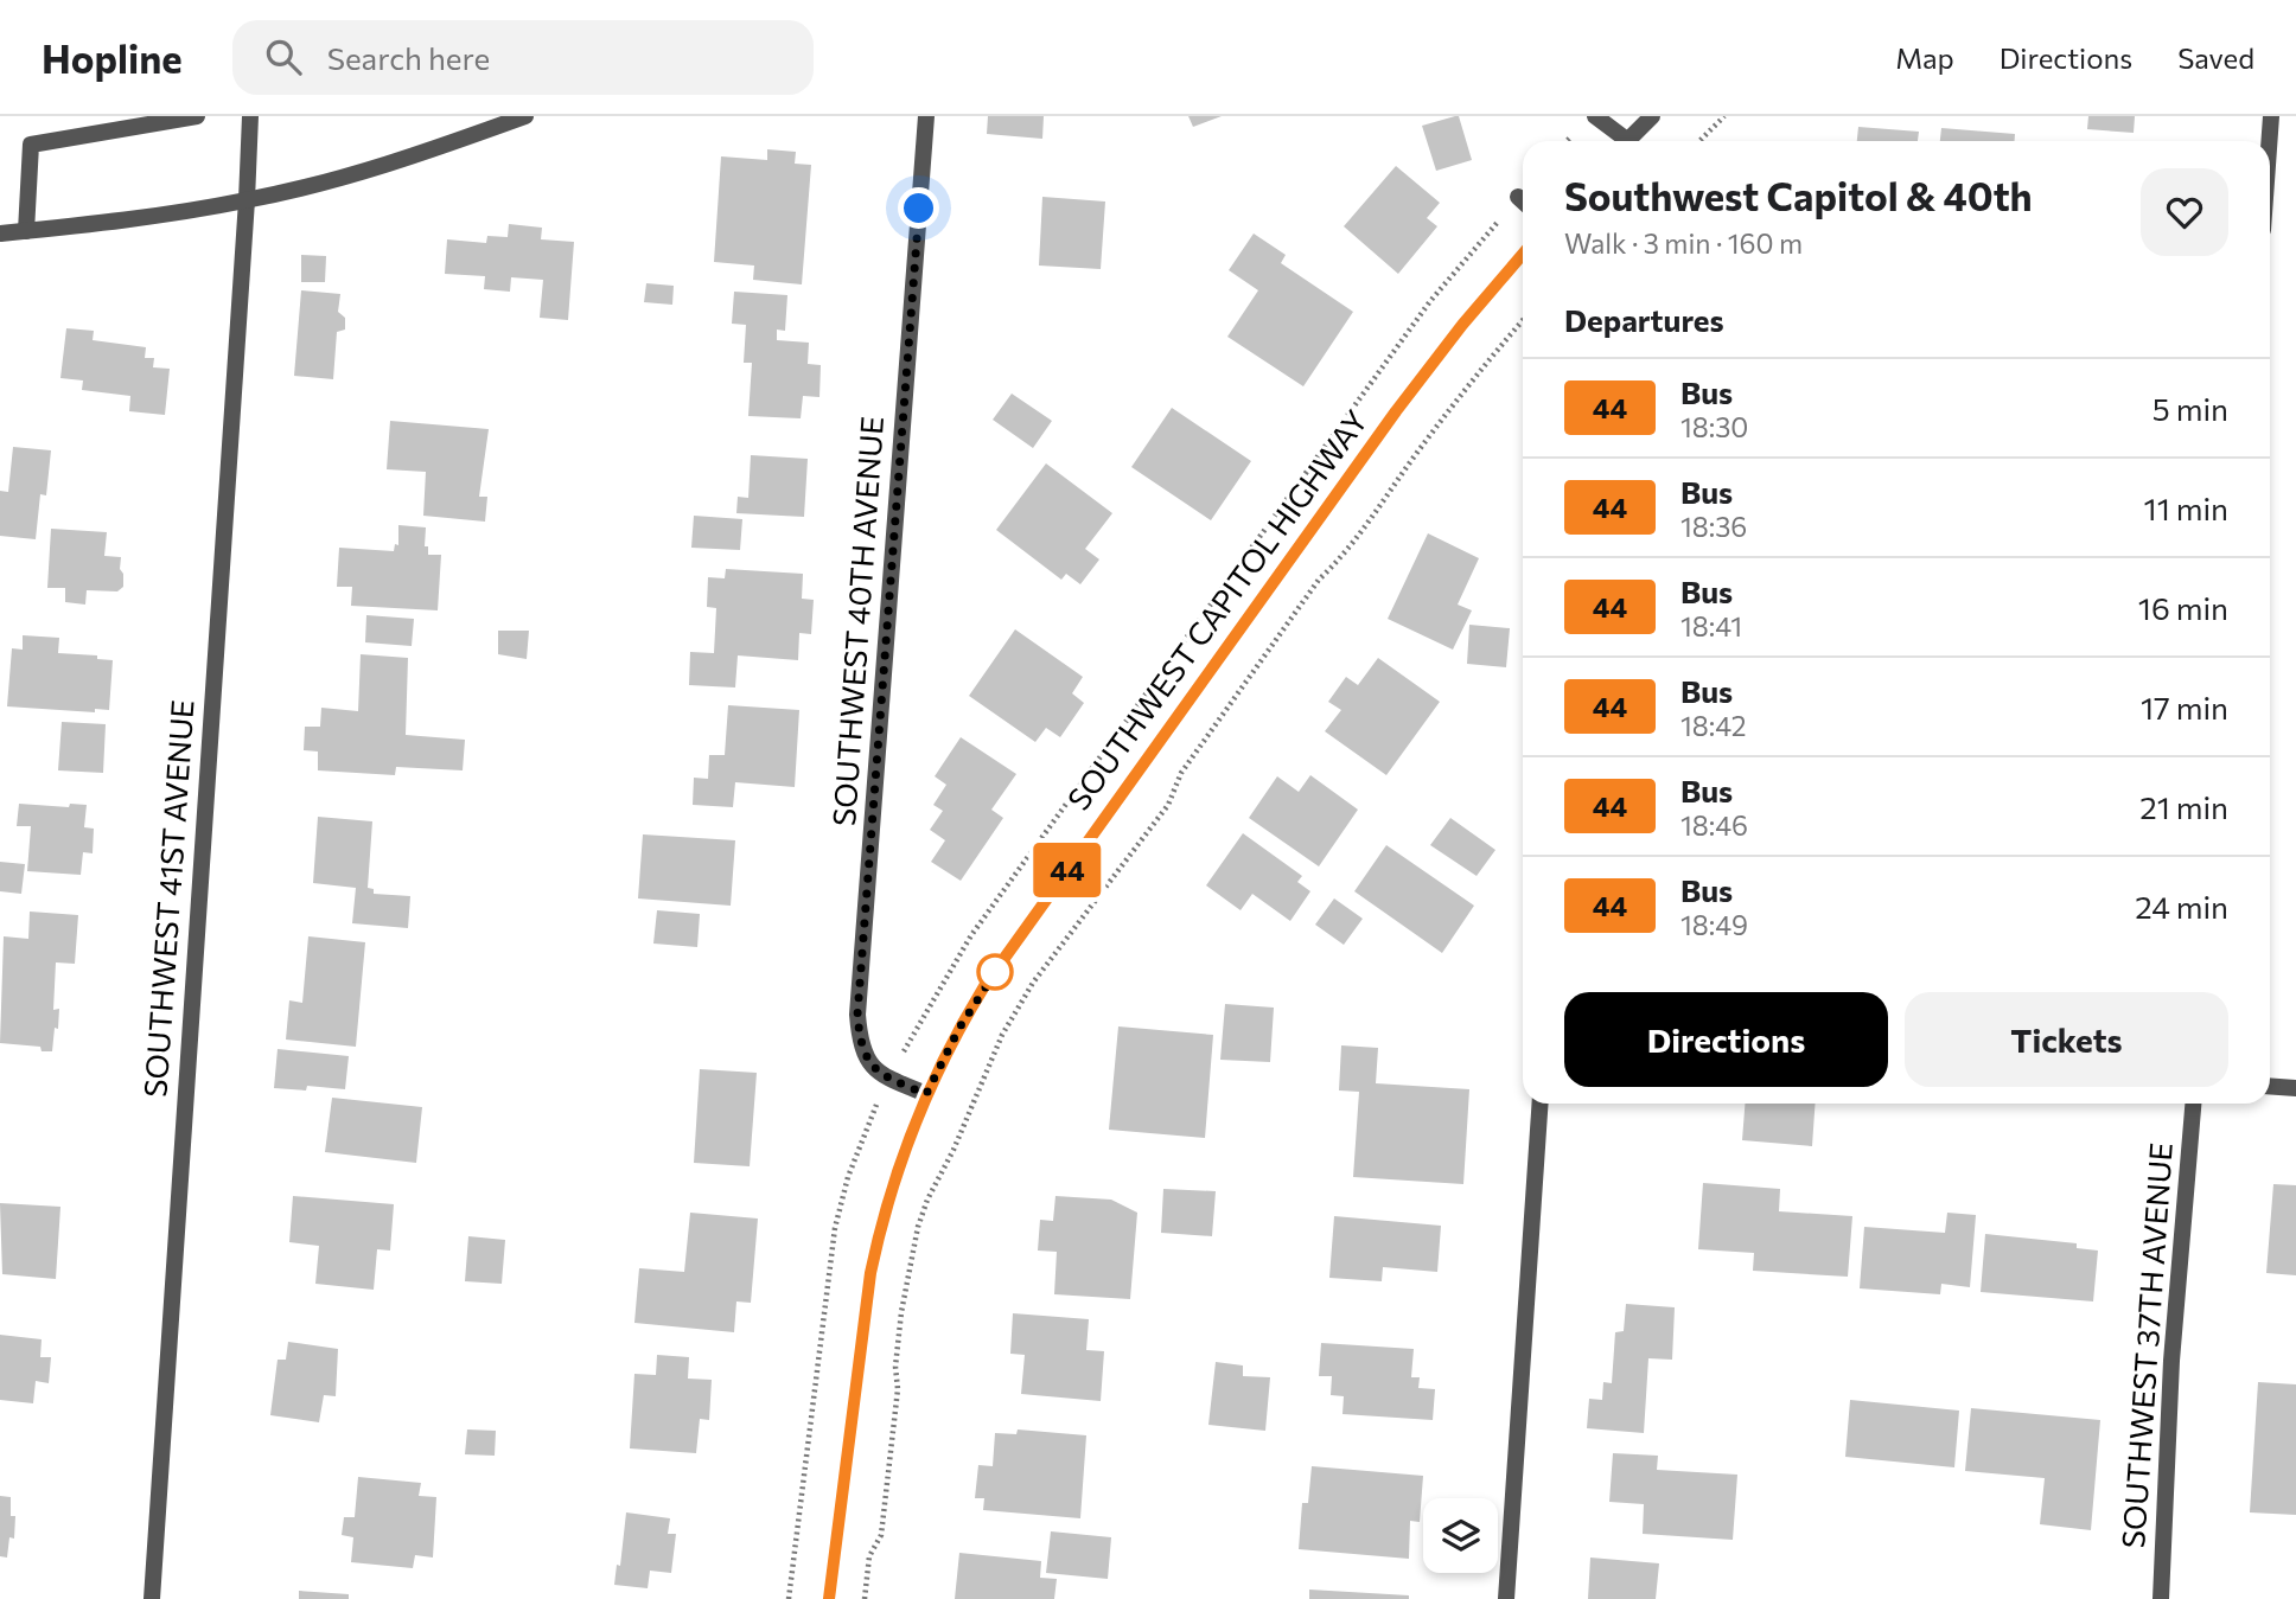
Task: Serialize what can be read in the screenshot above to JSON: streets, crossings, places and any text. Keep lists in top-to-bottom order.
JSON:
{
  "streets": {
    "street": [
      "SOUTHWEST CAPITOL HIGHWAY",
      "SOUTHWEST 40TH AVENUE",
      "SOUTHWEST 41ST AVENUE",
      "SOUTHWEST 37TH AVENUE"
    ]
  },
  "crossings": [
    ["SOUTHWEST CAPITOL HIGHWAY", "SOUTHWEST 40TH AVENUE"]
  ],
  "lines": ["bus line 44"],
  "page": {
    "header": "Hopline",
    "search": "Search here",
    "nav": ["Map", "Directions", "Saved"],
    "on_map": "44",
    "heading": [
      ["Southwest Capitol & 40th", "Walk · 3 min · 160 m"],
      "Departures"
    ],
    "list": [
      {
        "mark": "44",
        "name": "Bus",
        "note": "18:30",
        "value": "5 min"
      },
      {
        "mark": "44",
        "name": "Bus",
        "note": "18:36",
        "value": "11 min"
      },
      {
        "mark": "44",
        "name": "Bus",
        "note": "18:41",
        "value": "16 min"
      },
      {
        "mark": "44",
        "name": "Bus",
        "note": "18:42",
        "value": "17 min"
      },
      {
        "mark": "44",
        "name": "Bus",
        "note": "18:46",
        "value": "21 min"
      },
      {
        "mark": "44",
        "name": "Bus",
        "note": "18:49",
        "value": "24 min"
      }
    ],
    "buttons": ["Directions", "Tickets"]
  }
}
